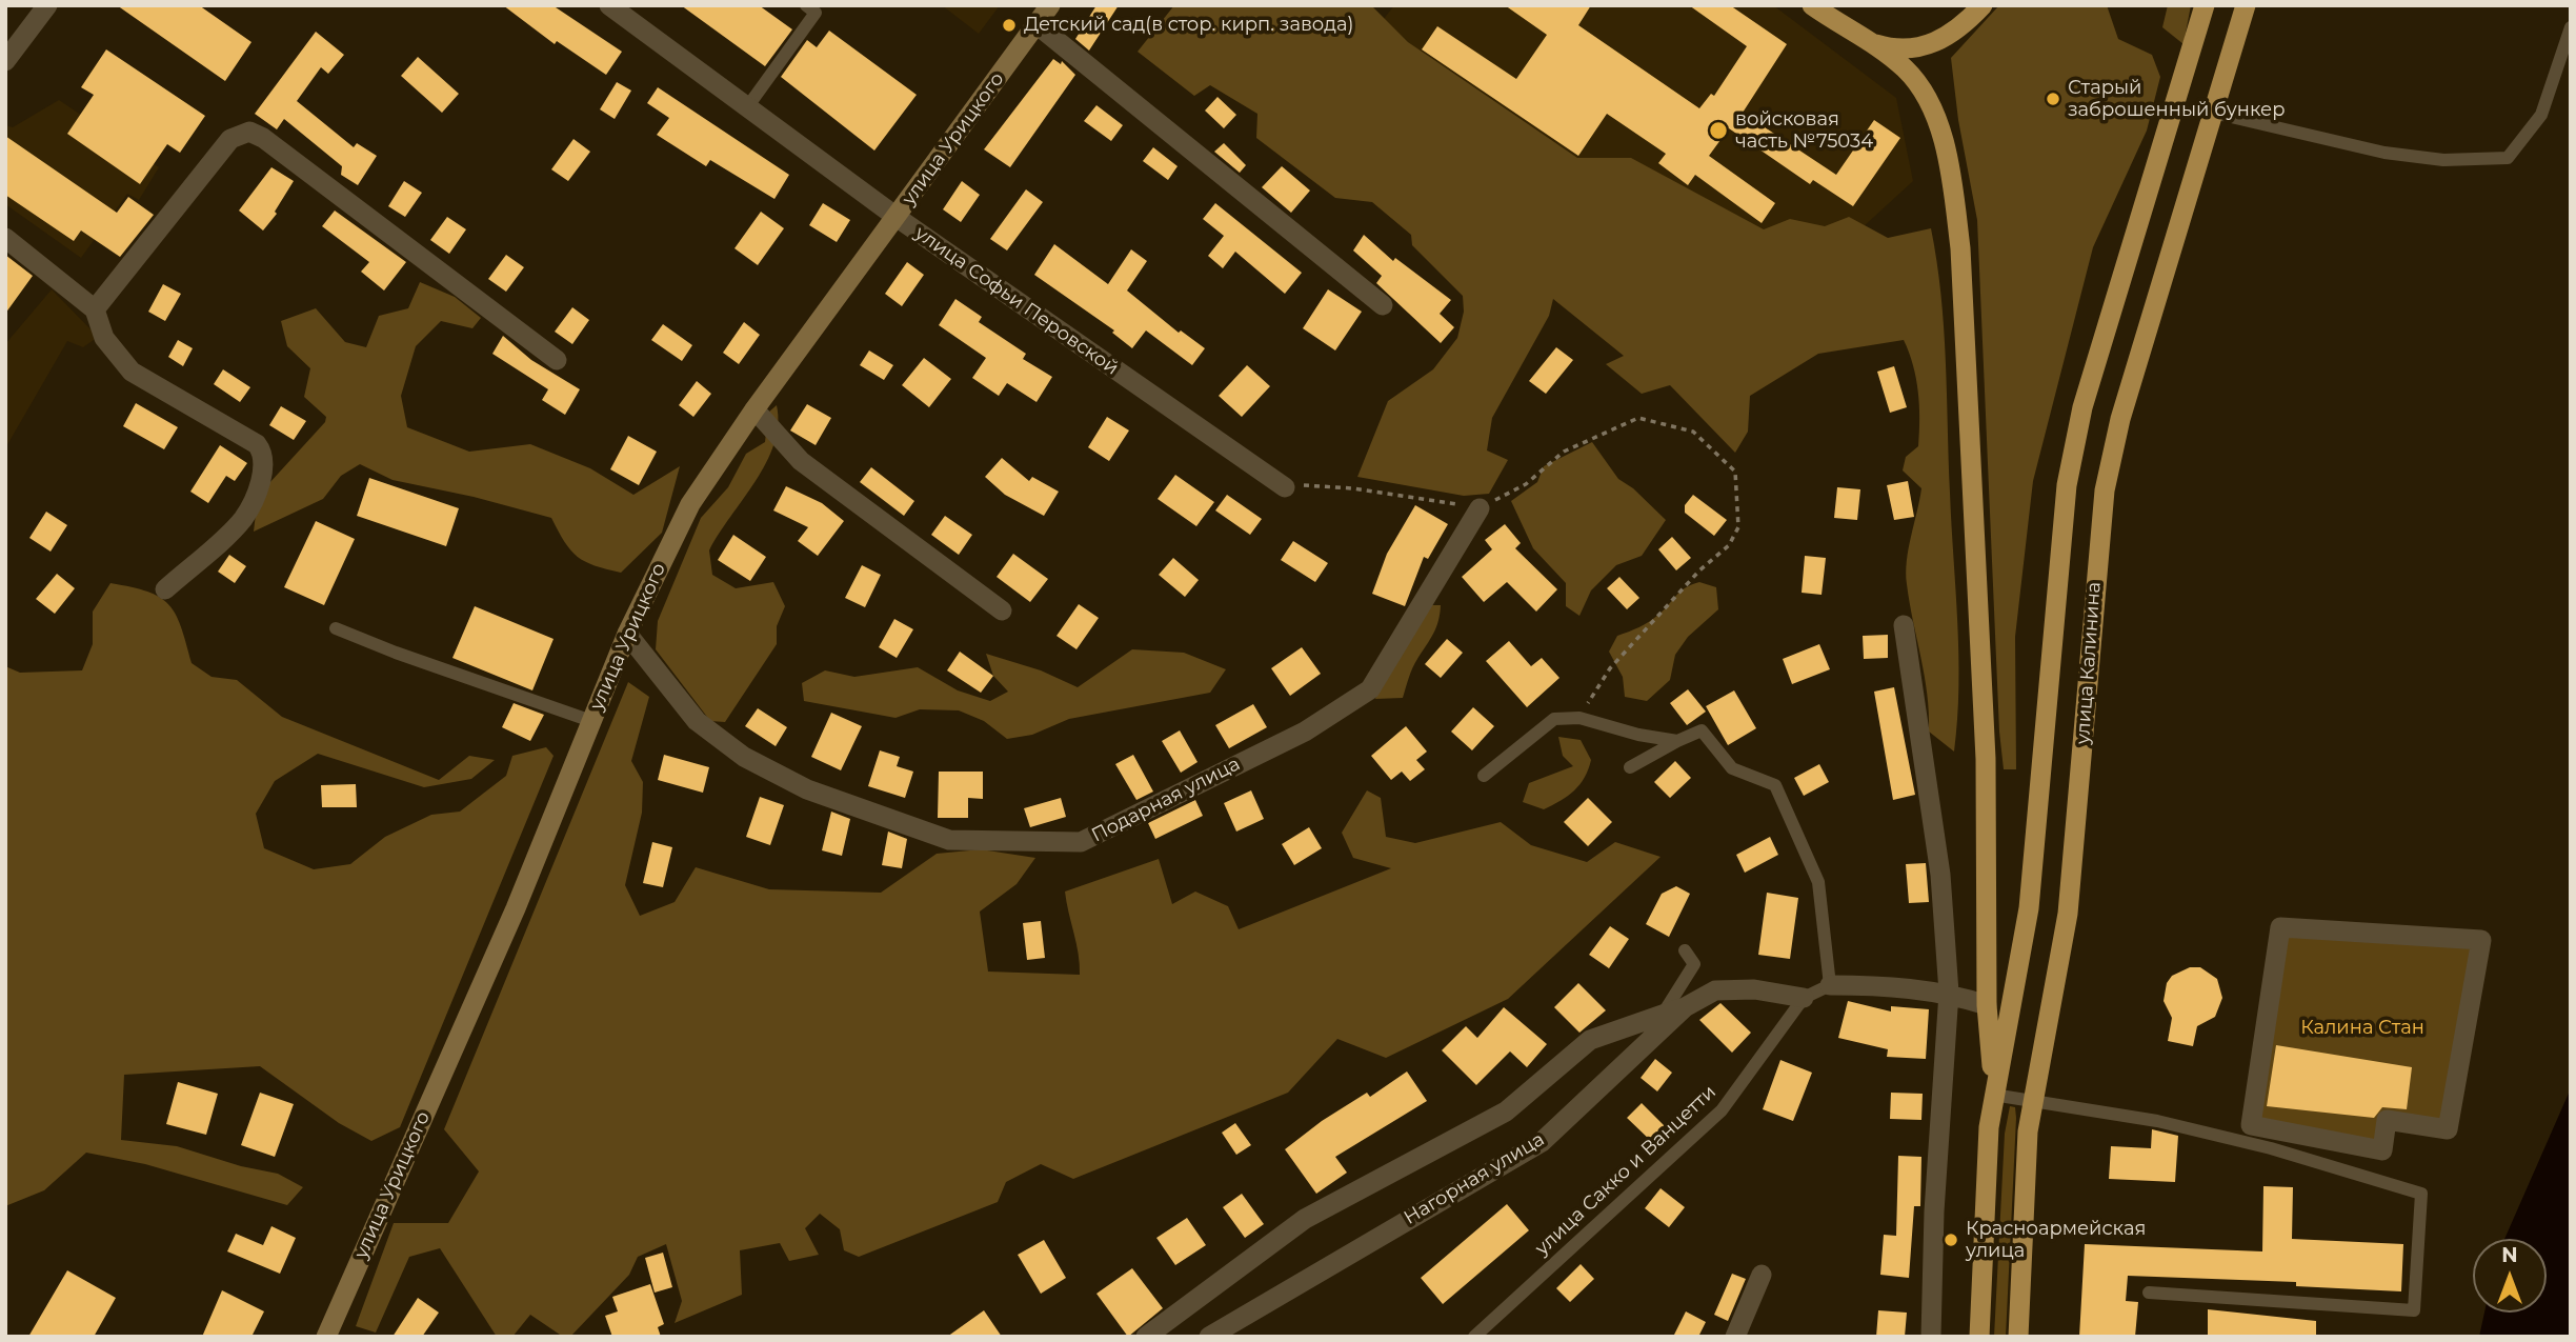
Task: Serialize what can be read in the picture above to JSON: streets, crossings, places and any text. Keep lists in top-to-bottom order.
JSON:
{
  "streets": {
    "main road": ["улица Урицкого", "улица Калинина"],
    "street": ["улица Софьи Перовской", "Подарная улица", "Нагорная улица"],
    "lane": ["улица Сакко и Ванцетти"]
  },
  "crossings": [
    ["улица Урицкого", "улица Софьи Перовской"],
    ["улица Урицкого", "Подарная улица"],
    ["улица Сакко и Ванцетти", "Нагорная улица"]
  ],
  "parks": ["Калина Стан"],
  "places": [
    "Детский сад(в стор. кирп. завода)",
    "Старый заброшенный бункер",
    "войсковая часть №75034",
    "Красноармейская улица"
  ],
  "north": "top"
}
